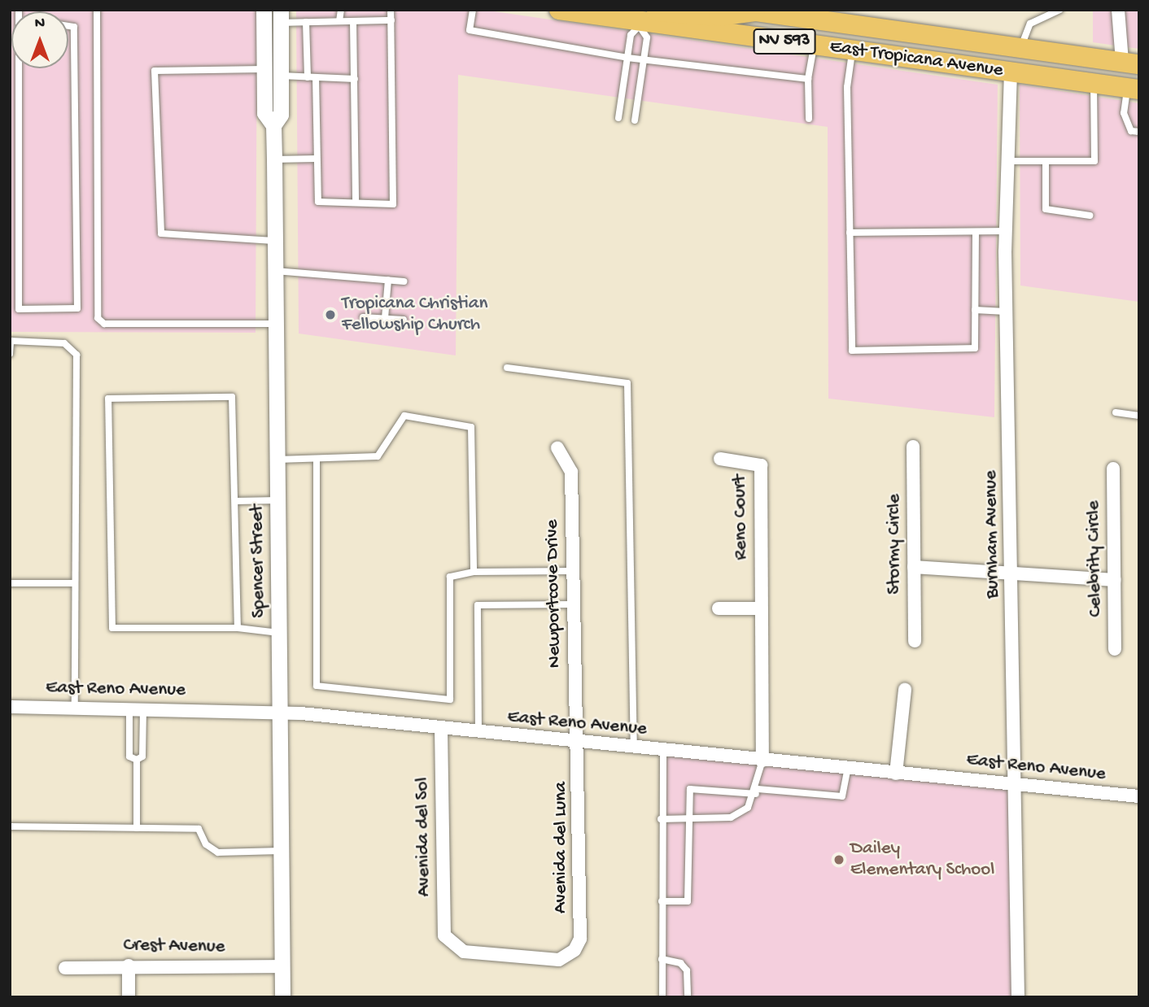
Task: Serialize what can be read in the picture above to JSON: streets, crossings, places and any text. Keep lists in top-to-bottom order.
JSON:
{
  "streets": {
    "main road": ["NV 593", "East Tropicana Avenue"],
    "street": [
      "Reno Court",
      "Burnham Avenue",
      "Stormy Circle",
      "Celebrity Circle",
      "Spencer Street",
      "Newportcove Drive",
      "East Reno Avenue",
      "Avenida del Sol",
      "Avenida del Luna",
      "Crest Avenue"
    ]
  },
  "crossings": [
    ["East Tropicana Avenue", "Burnham Avenue"],
    ["Reno Court", "East Reno Avenue"],
    ["Burnham Avenue", "East Reno Avenue"],
    ["Spencer Street", "East Reno Avenue"],
    ["Spencer Street", "Crest Avenue"],
    ["Newportcove Drive", "East Reno Avenue"],
    ["Newportcove Drive", "Avenida del Luna"],
    ["East Reno Avenue", "Avenida del Sol"],
    ["East Reno Avenue", "Avenida del Luna"],
    ["Avenida del Sol", "Avenida del Luna"]
  ],
  "places": ["Tropicana Christian Fellowship Church", "Dailey Elementary School"],
  "north": "top"
}
